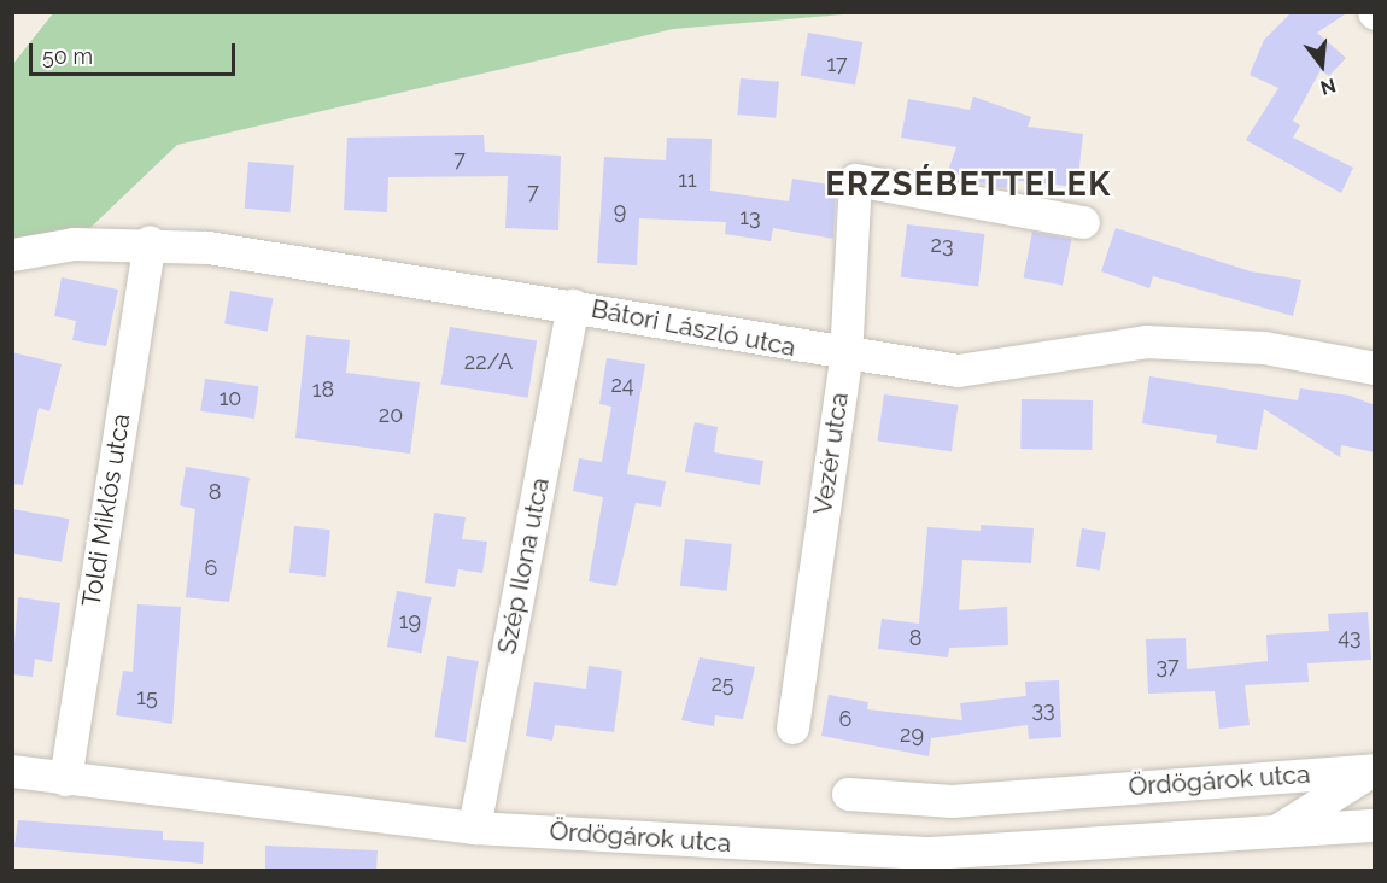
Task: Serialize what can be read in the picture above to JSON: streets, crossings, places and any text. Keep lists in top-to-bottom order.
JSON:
{
  "streets": {
    "street": [
      "Bátori László utca",
      "Vezér utca",
      "Toldi Miklós utca",
      "Szép Ilona utca",
      "Ördögárok utca"
    ]
  },
  "crossings": [
    ["Bátori László utca", "Vezér utca"],
    ["Bátori László utca", "Toldi Miklós utca"],
    ["Bátori László utca", "Szép Ilona utca"],
    ["Toldi Miklós utca", "Ördögárok utca"],
    ["Szép Ilona utca", "Ördögárok utca"]
  ],
  "districts": ["ERZSÉBETTELEK"],
  "house_numbers": [
    "17",
    "7",
    "11",
    "7",
    "9",
    "13",
    "23",
    "22/A",
    "24",
    "18",
    "10",
    "20",
    "8",
    "6",
    "19",
    "43",
    "8",
    "37",
    "25",
    "15",
    "33",
    "6",
    "29"
  ],
  "scale_bar": "50 m",
  "north": "bottom"
}
